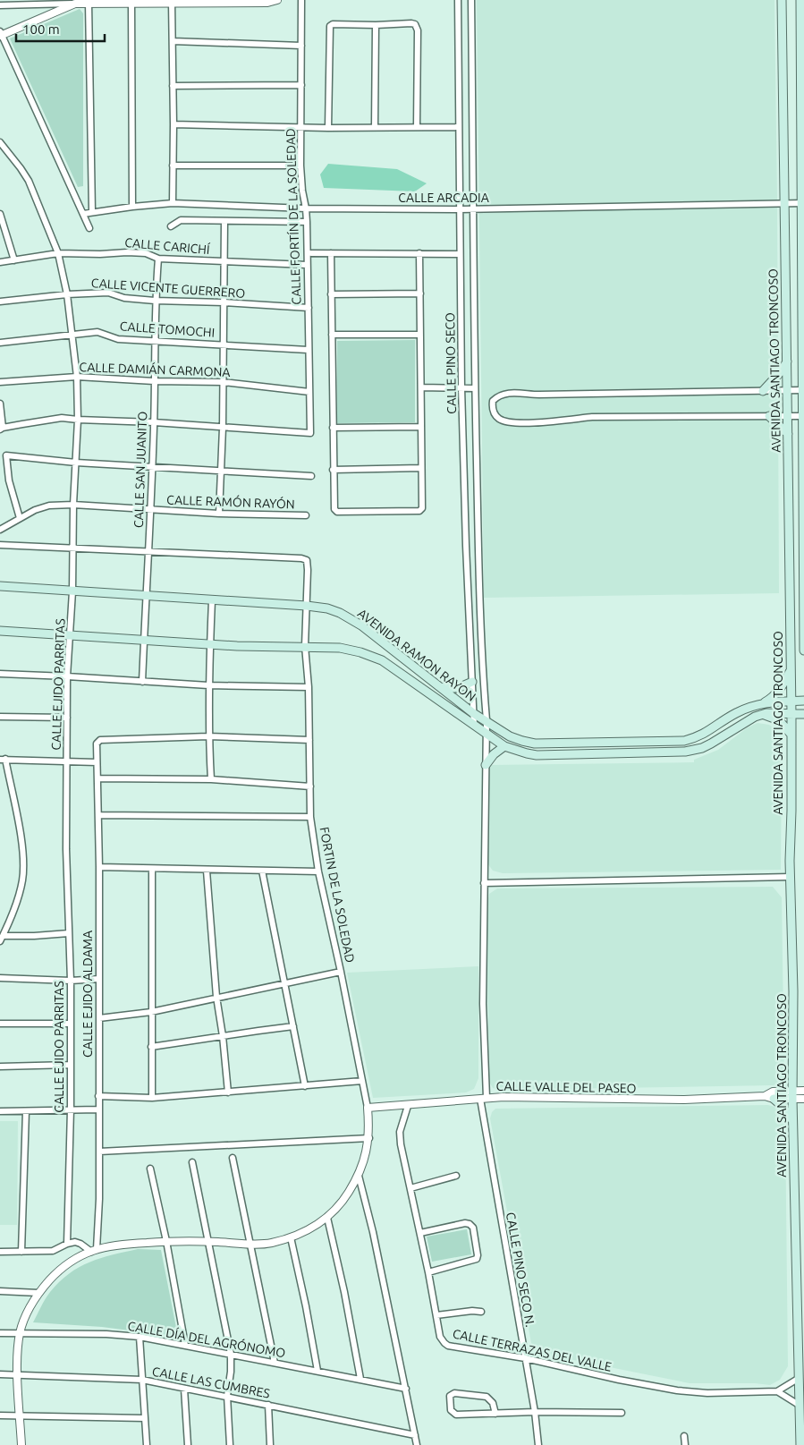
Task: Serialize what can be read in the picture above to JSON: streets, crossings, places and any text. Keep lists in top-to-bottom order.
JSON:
{
  "streets": {
    "main road": ["AVENIDA SANTIAGO TRONCOSO", "AVENIDA RAMON RAYON"],
    "street": [
      "CALLE ARCADIA",
      "CALLE FORTÍN DE LA SOLEDAD",
      "CALLE CARICHÍ",
      "CALLE VICENTE GUERRERO",
      "CALLE TOMOCHI",
      "CALLE PINO SECO",
      "CALLE DAMIÁN CARMONA",
      "CALLE SAN JUANITO",
      "CALLE RAMÓN RAYÓN",
      "CALLE EJIDO PARRITAS",
      "FORTIN DE LA SOLEDAD",
      "CALLE EJIDO ALDAMA",
      "CALLE VALLE DEL PASEO",
      "CALLE PINO SECO N.",
      "CALLE DÍA DEL AGRÓNOMO",
      "CALLE TERRAZAS DEL VALLE",
      "CALLE LAS CUMBRES"
    ]
  },
  "crossings": [
    ["CALLE ARCADIA", "CALLE FORTÍN DE LA SOLEDAD"],
    ["CALLE ARCADIA", "AVENIDA SANTIAGO TRONCOSO"],
    ["CALLE ARCADIA", "CALLE PINO SECO"],
    ["CALLE FORTÍN DE LA SOLEDAD", "CALLE CARICHÍ"],
    ["CALLE FORTÍN DE LA SOLEDAD", "CALLE VICENTE GUERRERO"],
    ["CALLE FORTÍN DE LA SOLEDAD", "CALLE TOMOCHI"],
    ["CALLE FORTÍN DE LA SOLEDAD", "CALLE DAMIÁN CARMONA"],
    ["CALLE CARICHÍ", "CALLE SAN JUANITO"],
    ["CALLE CARICHÍ", "CALLE EJIDO PARRITAS"],
    ["CALLE VICENTE GUERRERO", "CALLE SAN JUANITO"],
    ["CALLE VICENTE GUERRERO", "CALLE EJIDO PARRITAS"],
    ["CALLE TOMOCHI", "CALLE SAN JUANITO"],
    ["CALLE TOMOCHI", "CALLE EJIDO PARRITAS"],
    ["AVENIDA SANTIAGO TRONCOSO", "AVENIDA RAMON RAYON"],
    ["AVENIDA SANTIAGO TRONCOSO", "CALLE VALLE DEL PASEO"],
    ["AVENIDA SANTIAGO TRONCOSO", "CALLE TERRAZAS DEL VALLE"],
    ["CALLE PINO SECO", "AVENIDA RAMON RAYON"],
    ["CALLE PINO SECO", "CALLE PINO SECO N."],
    ["CALLE DAMIÁN CARMONA", "CALLE SAN JUANITO"],
    ["CALLE DAMIÁN CARMONA", "CALLE EJIDO PARRITAS"],
    ["CALLE SAN JUANITO", "CALLE RAMÓN RAYÓN"],
    ["CALLE SAN JUANITO", "AVENIDA RAMON RAYON"],
    ["CALLE SAN JUANITO", "FORTIN DE LA SOLEDAD"],
    ["CALLE RAMÓN RAYÓN", "CALLE EJIDO PARRITAS"],
    ["AVENIDA RAMON RAYON", "CALLE EJIDO PARRITAS"],
    ["AVENIDA RAMON RAYON", "FORTIN DE LA SOLEDAD"],
    ["FORTIN DE LA SOLEDAD", "CALLE VALLE DEL PASEO"],
    ["CALLE VALLE DEL PASEO", "CALLE PINO SECO N."],
    ["CALLE VALLE DEL PASEO", "CALLE TERRAZAS DEL VALLE"],
    ["CALLE PINO SECO N.", "CALLE TERRAZAS DEL VALLE"]
  ],
  "scale_bar": "100 m"
}
